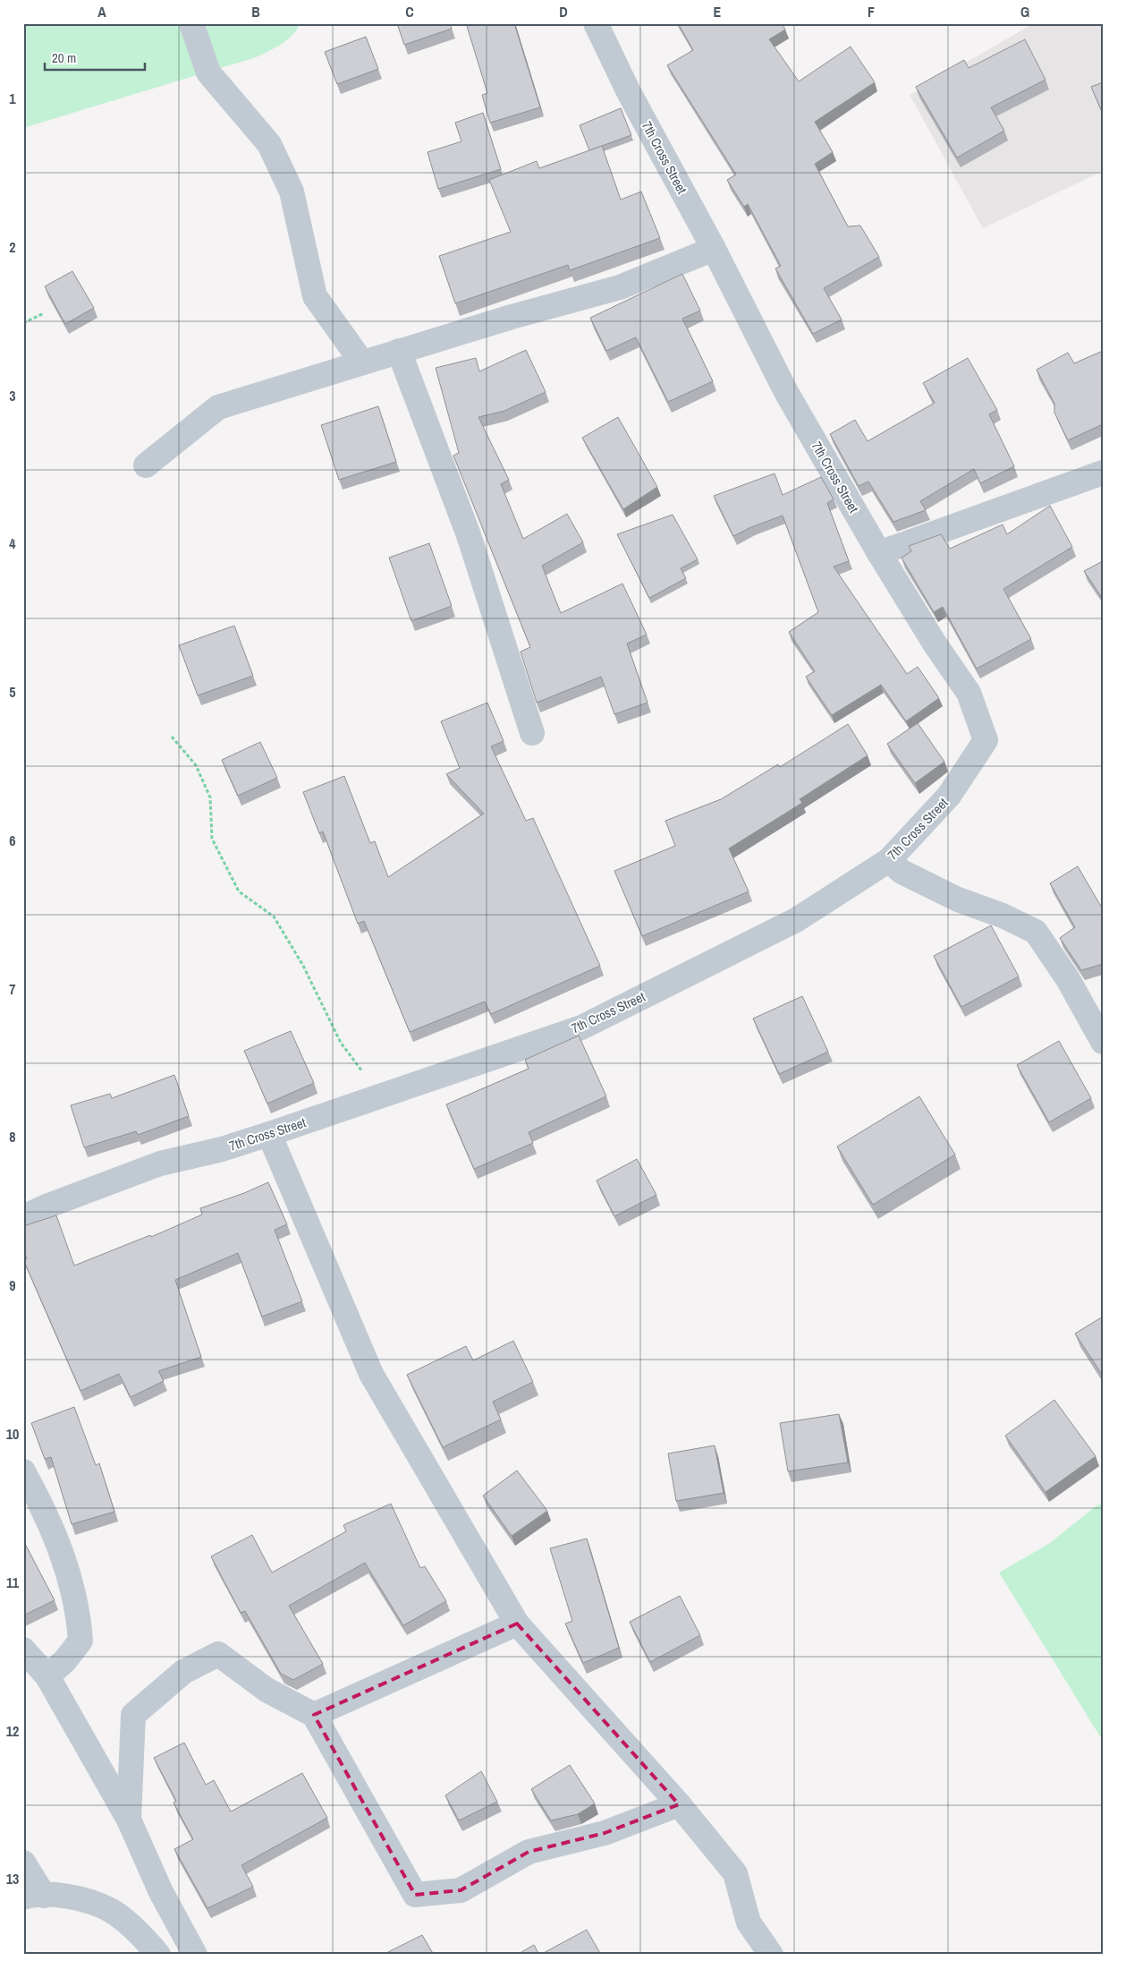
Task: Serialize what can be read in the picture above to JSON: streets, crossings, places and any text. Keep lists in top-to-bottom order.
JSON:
{
  "streets": {
    "street": ["7th Cross Street"]
  },
  "scale_bar": "20 m",
  "grid": {
    "columns": [
      "A",
      "B",
      "C",
      "D",
      "E",
      "F",
      "G"
    ],
    "rows": [
      "1",
      "2",
      "3",
      "4",
      "5",
      "6",
      "7",
      "8",
      "9",
      "10",
      "11",
      "12",
      "13"
    ]
  }
}
